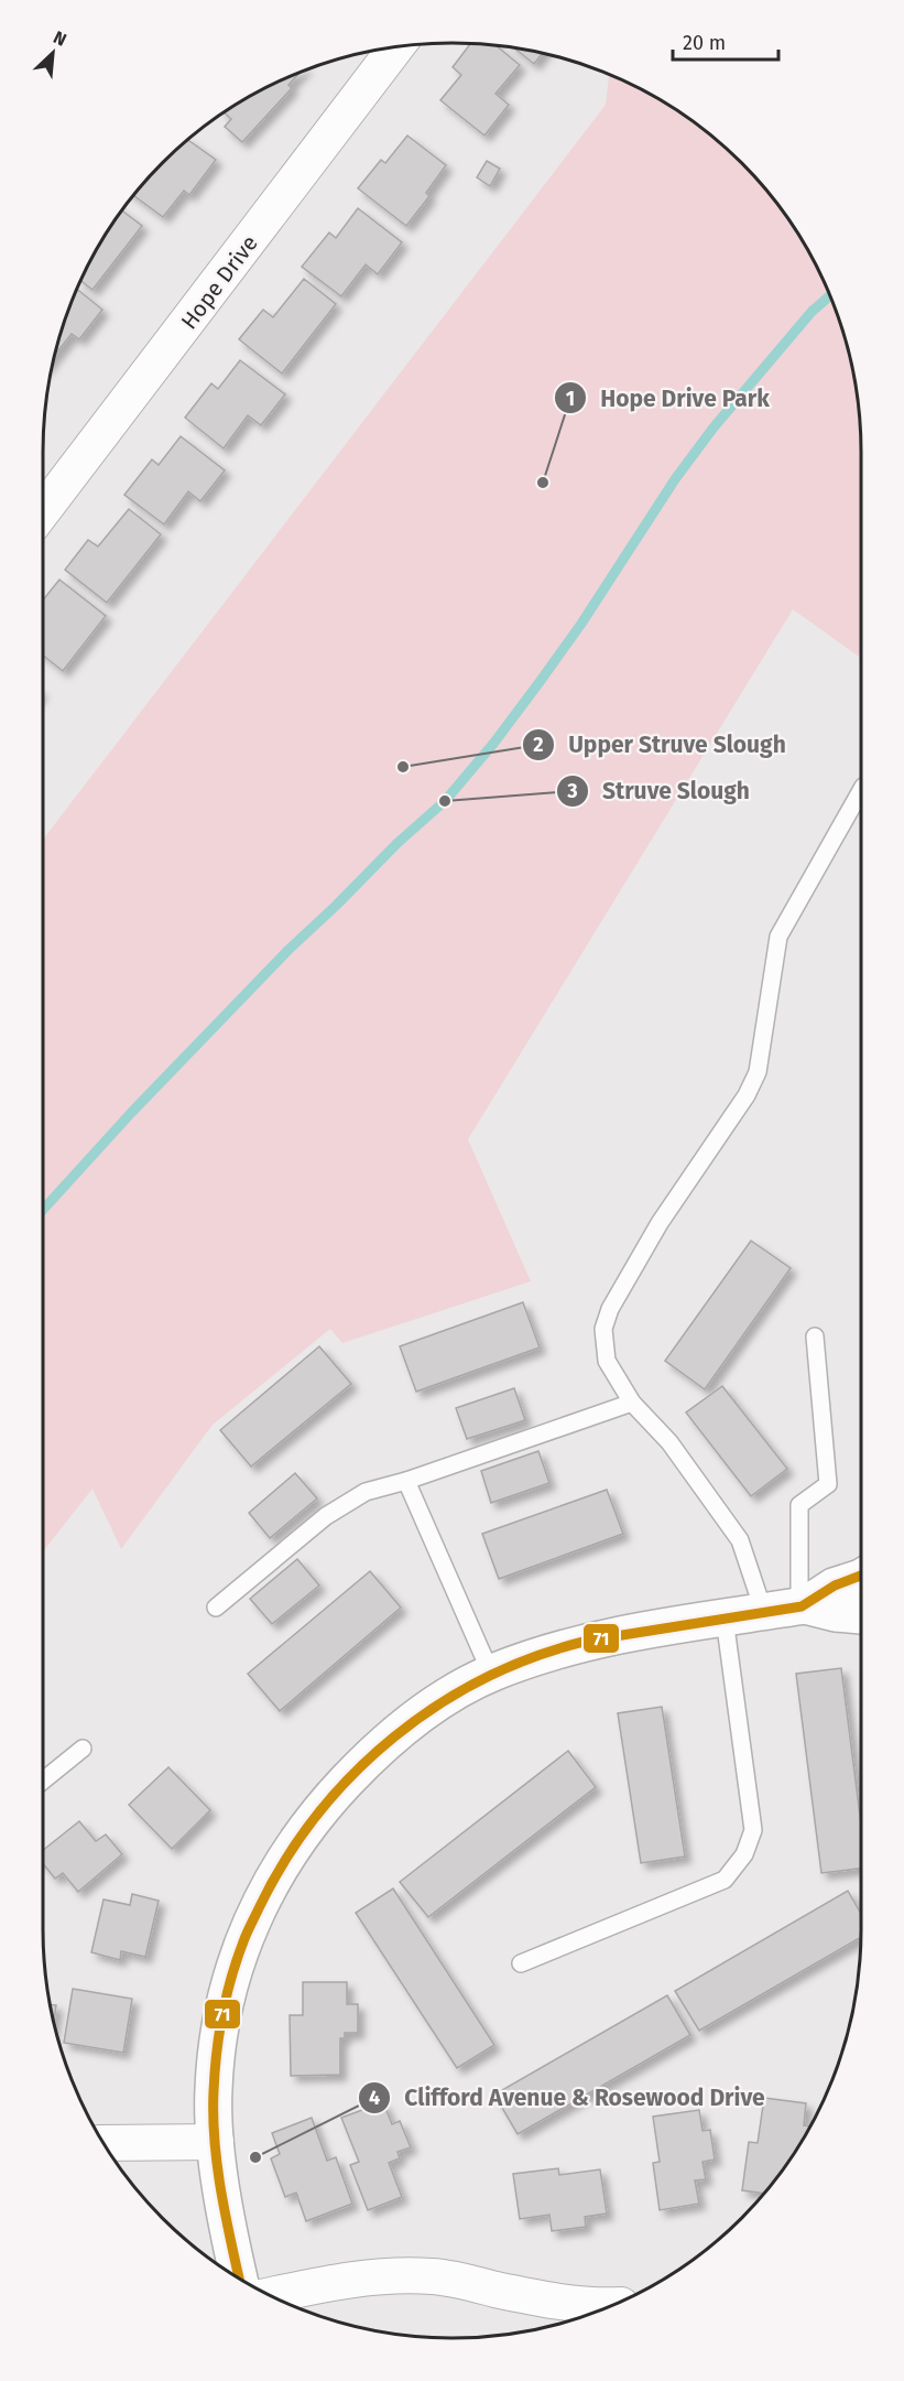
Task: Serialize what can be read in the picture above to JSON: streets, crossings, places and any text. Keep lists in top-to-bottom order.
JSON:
{
  "streets": {
    "street": ["Hope Drive"]
  },
  "places": [
    "Hope Drive Park",
    "Upper Struve Slough",
    "Struve Slough",
    "Clifford Avenue & Rosewood Drive"
  ],
  "lines": ["transit line 71"],
  "scale_bar": "20 m",
  "north": "top right"
}
